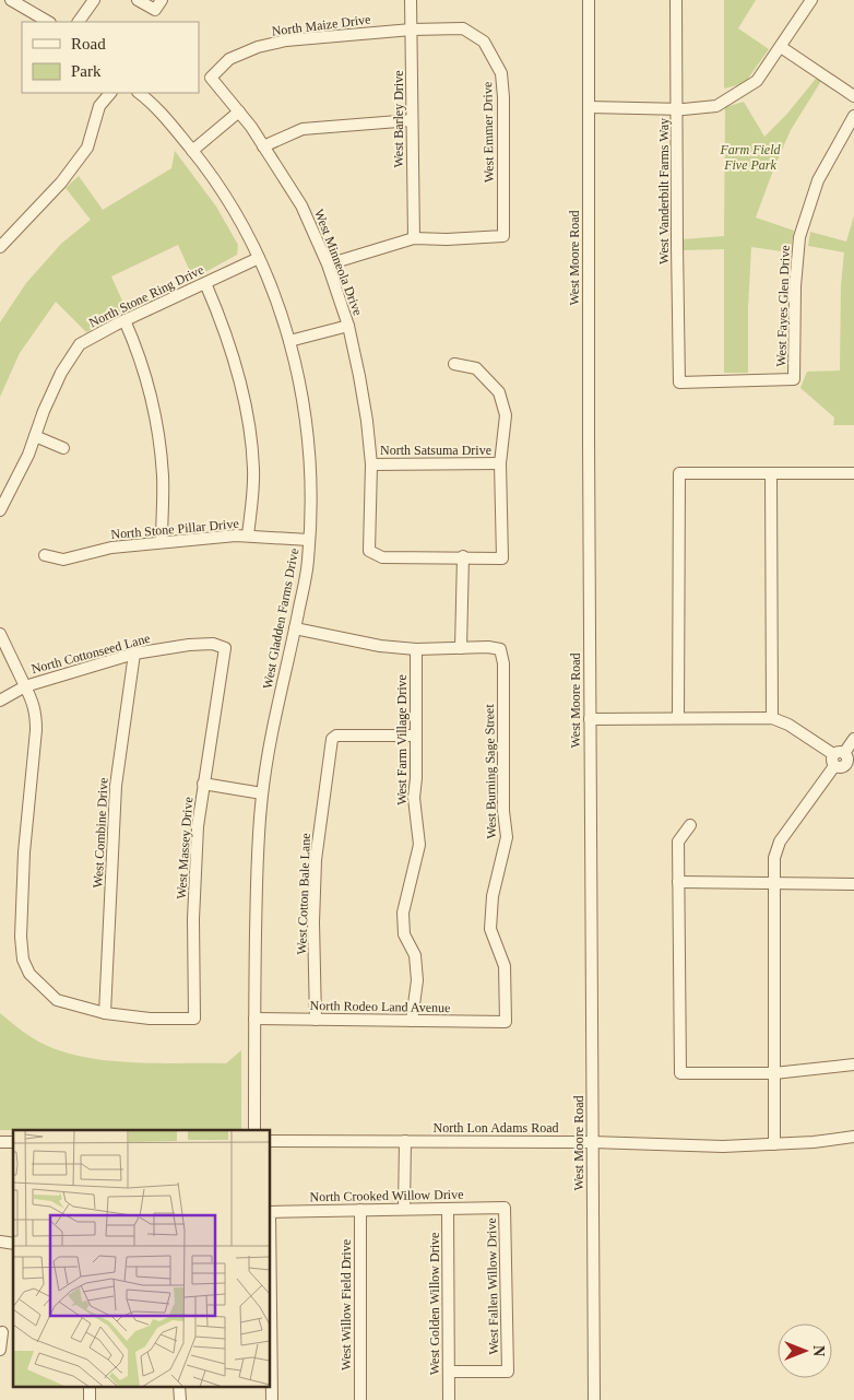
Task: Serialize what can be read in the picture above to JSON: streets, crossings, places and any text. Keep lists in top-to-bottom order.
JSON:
{
  "streets": {
    "street": [
      "North Maize Drive",
      "West Barley Drive",
      "West Emmer Drive",
      "West Vanderbilt Farms Way",
      "West Moore Road",
      "West Minneola Drive",
      "North Stone Ring Drive",
      "West Fayes Glen Drive",
      "North Satsuma Drive",
      "North Stone Pillar Drive",
      "West Gladden Farms Drive",
      "North Cottonseed Lane",
      "West Farm Village Drive",
      "West Burning Sage Street",
      "West Combine Drive",
      "West Massey Drive",
      "West Cotton Bale Lane",
      "North Rodeo Land Avenue",
      "North Lon Adams Road",
      "North Crooked Willow Drive",
      "West Fallen Willow Drive",
      "West Golden Willow Drive",
      "West Willow Field Drive"
    ]
  },
  "crossings": [
    ["North Maize Drive", "West Barley Drive"],
    ["North Maize Drive", "West Emmer Drive"],
    ["North Maize Drive", "West Minneola Drive"],
    ["West Barley Drive", "West Emmer Drive"],
    ["West Vanderbilt Farms Way", "West Fayes Glen Drive"],
    ["West Moore Road", "North Lon Adams Road"],
    ["West Minneola Drive", "North Satsuma Drive"],
    ["North Stone Ring Drive", "West Gladden Farms Drive"],
    ["North Stone Pillar Drive", "West Gladden Farms Drive"],
    ["West Gladden Farms Drive", "North Rodeo Land Avenue"],
    ["North Cottonseed Lane", "West Combine Drive"],
    ["North Cottonseed Lane", "West Massey Drive"],
    ["West Farm Village Drive", "West Cotton Bale Lane"],
    ["West Farm Village Drive", "North Rodeo Land Avenue"],
    ["West Burning Sage Street", "North Rodeo Land Avenue"],
    ["West Combine Drive", "West Massey Drive"],
    ["West Cotton Bale Lane", "North Rodeo Land Avenue"],
    ["North Crooked Willow Drive", "West Fallen Willow Drive"],
    ["North Crooked Willow Drive", "West Golden Willow Drive"],
    ["North Crooked Willow Drive", "West Willow Field Drive"],
    ["West Fallen Willow Drive", "West Golden Willow Drive"]
  ],
  "parks": ["Farm Field Five Park"],
  "legend": ["Road", "Park"],
  "north": "right"
}
